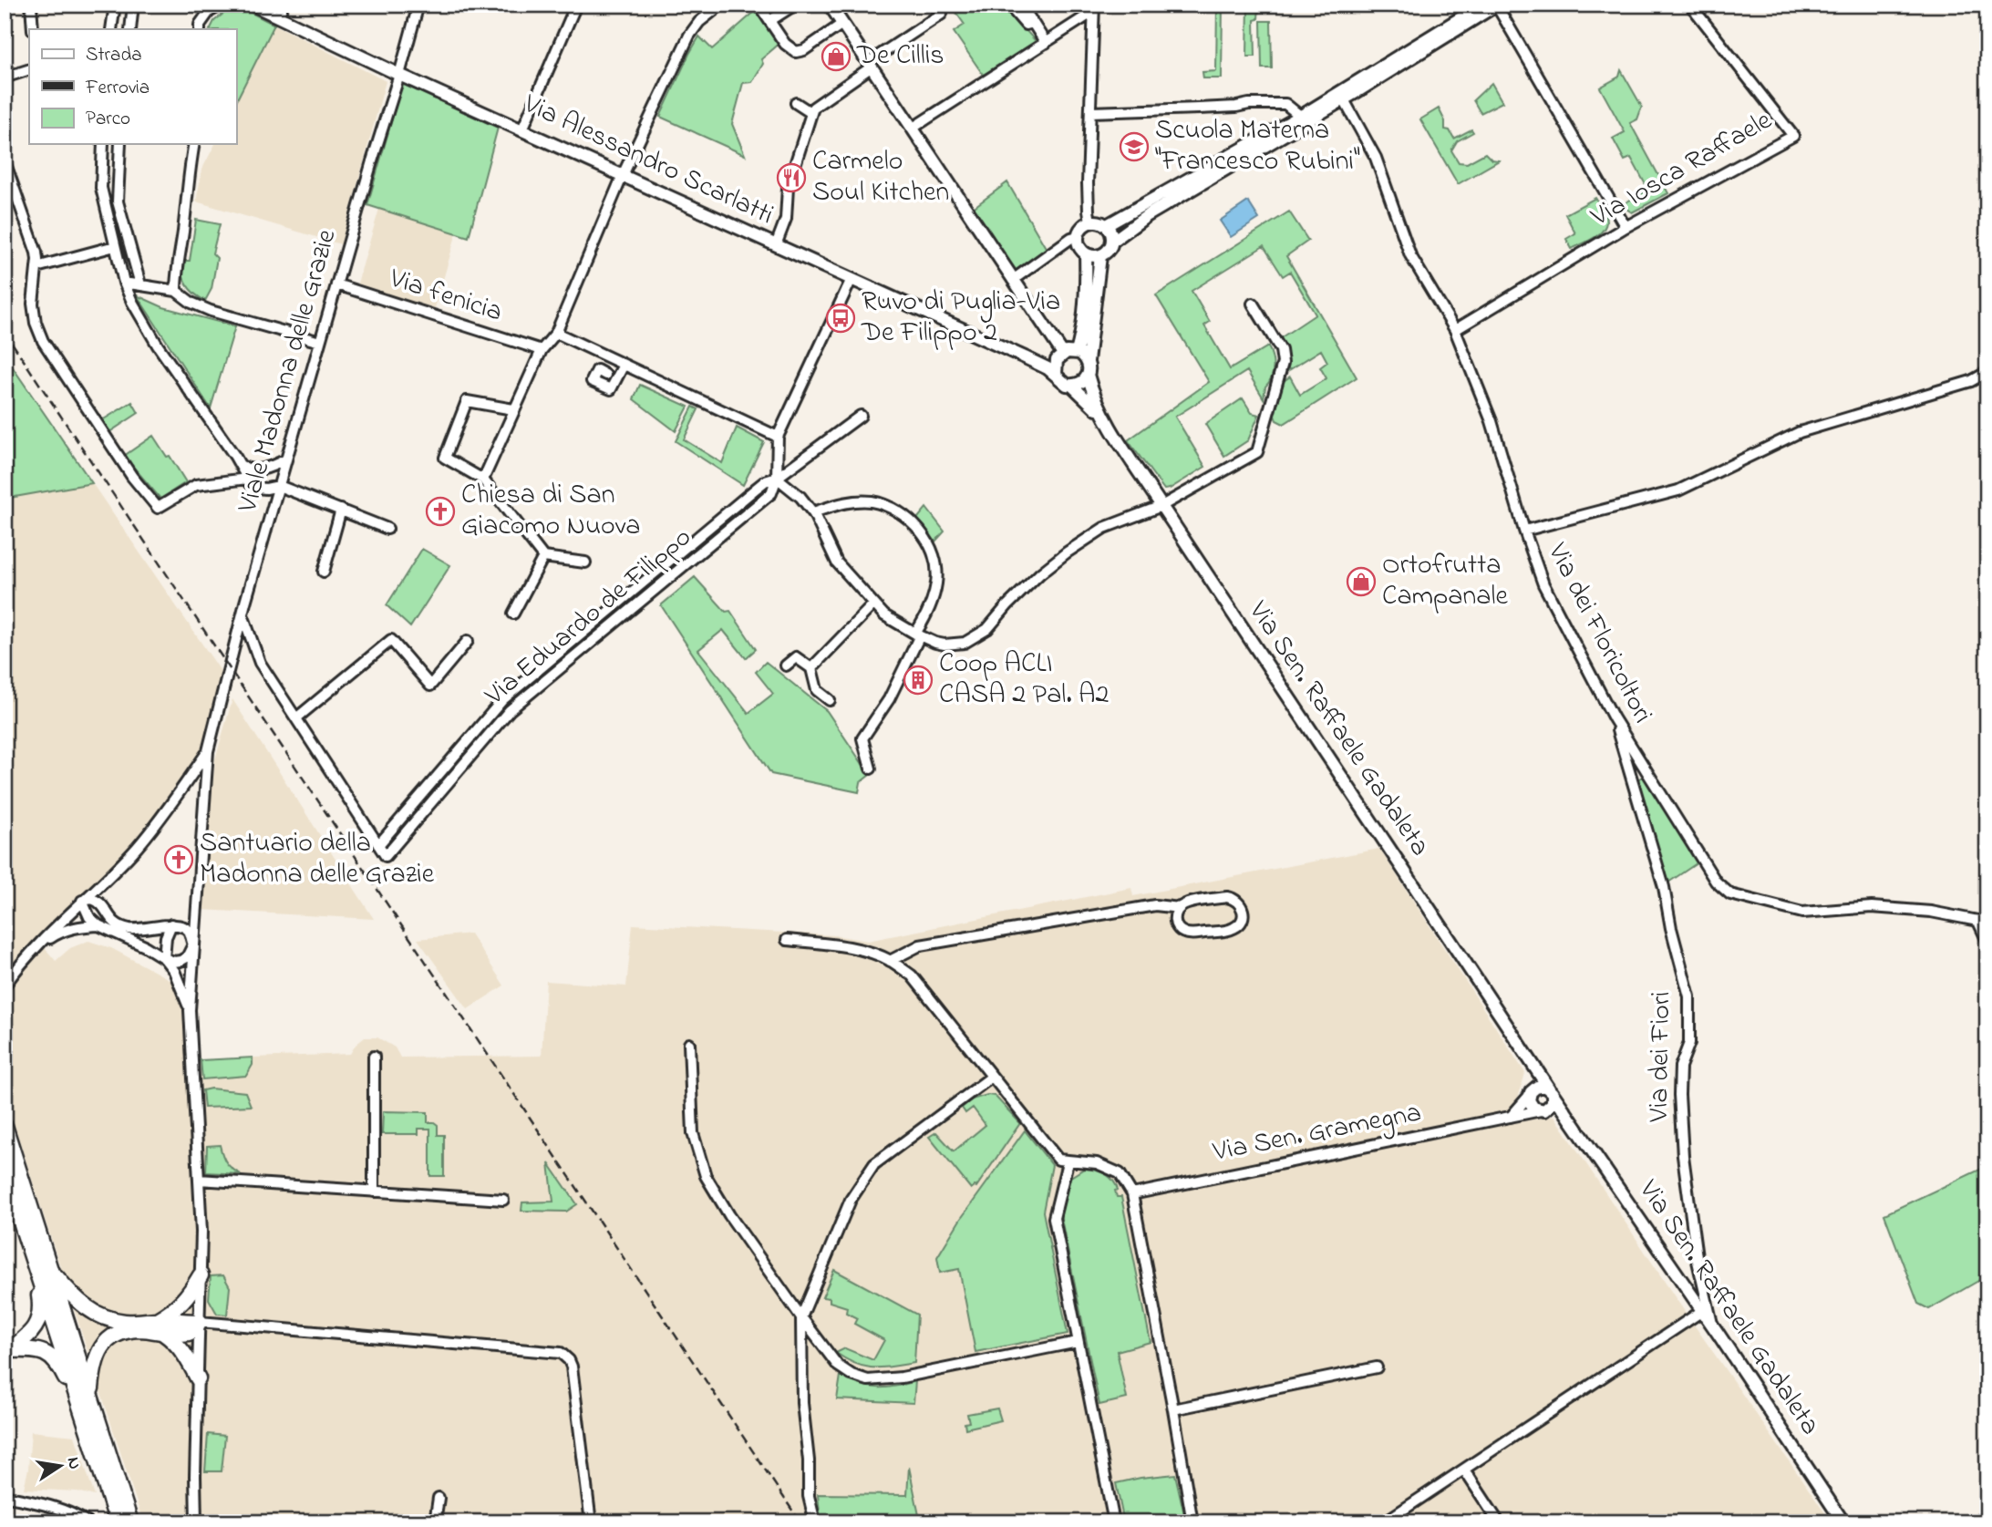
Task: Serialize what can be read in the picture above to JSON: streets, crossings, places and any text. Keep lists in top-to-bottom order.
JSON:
{
  "streets": {
    "main road": ["Via Alessandro Scarlatti", "Via Sen. Raffaele Gadaleta"],
    "street": [
      "Via Iosca Raffaele",
      "Via fenicia",
      "Viale Madonna delle Grazie",
      "Via Eduardo de Filippo",
      "Via dei Floricoltori",
      "Via dei Fiori",
      "Via Sen. Gramegna"
    ]
  },
  "crossings": [
    ["Via Alessandro Scarlatti", "Viale Madonna delle Grazie"],
    ["Via Alessandro Scarlatti", "Via Sen. Raffaele Gadaleta"],
    ["Via Iosca Raffaele", "Via dei Floricoltori"],
    ["Via fenicia", "Viale Madonna delle Grazie"],
    ["Via dei Floricoltori", "Via dei Fiori"],
    ["Via Sen. Raffaele Gadaleta", "Via dei Fiori"],
    ["Via Sen. Raffaele Gadaleta", "Via Sen. Gramegna"]
  ],
  "places": {
    "shop": ["De Cillis", "Ortofrutta Campanale"],
    "school or university": ["Scuola Materna \"Francesco Rubini\""],
    "restaurant": ["Carmelo Soul Kitchen"],
    "bus stop": ["Ruvo di Puglia-Via De Filippo 2"],
    "church": ["Chiesa di San Giacomo Nuova", "Santuario della Madonna delle Grazie"],
    "building": ["Coop ACLI CASA 2 Pal. A2"]
  },
  "legend": ["Strada", "Ferrovia", "Parco"],
  "north": "right"
}
